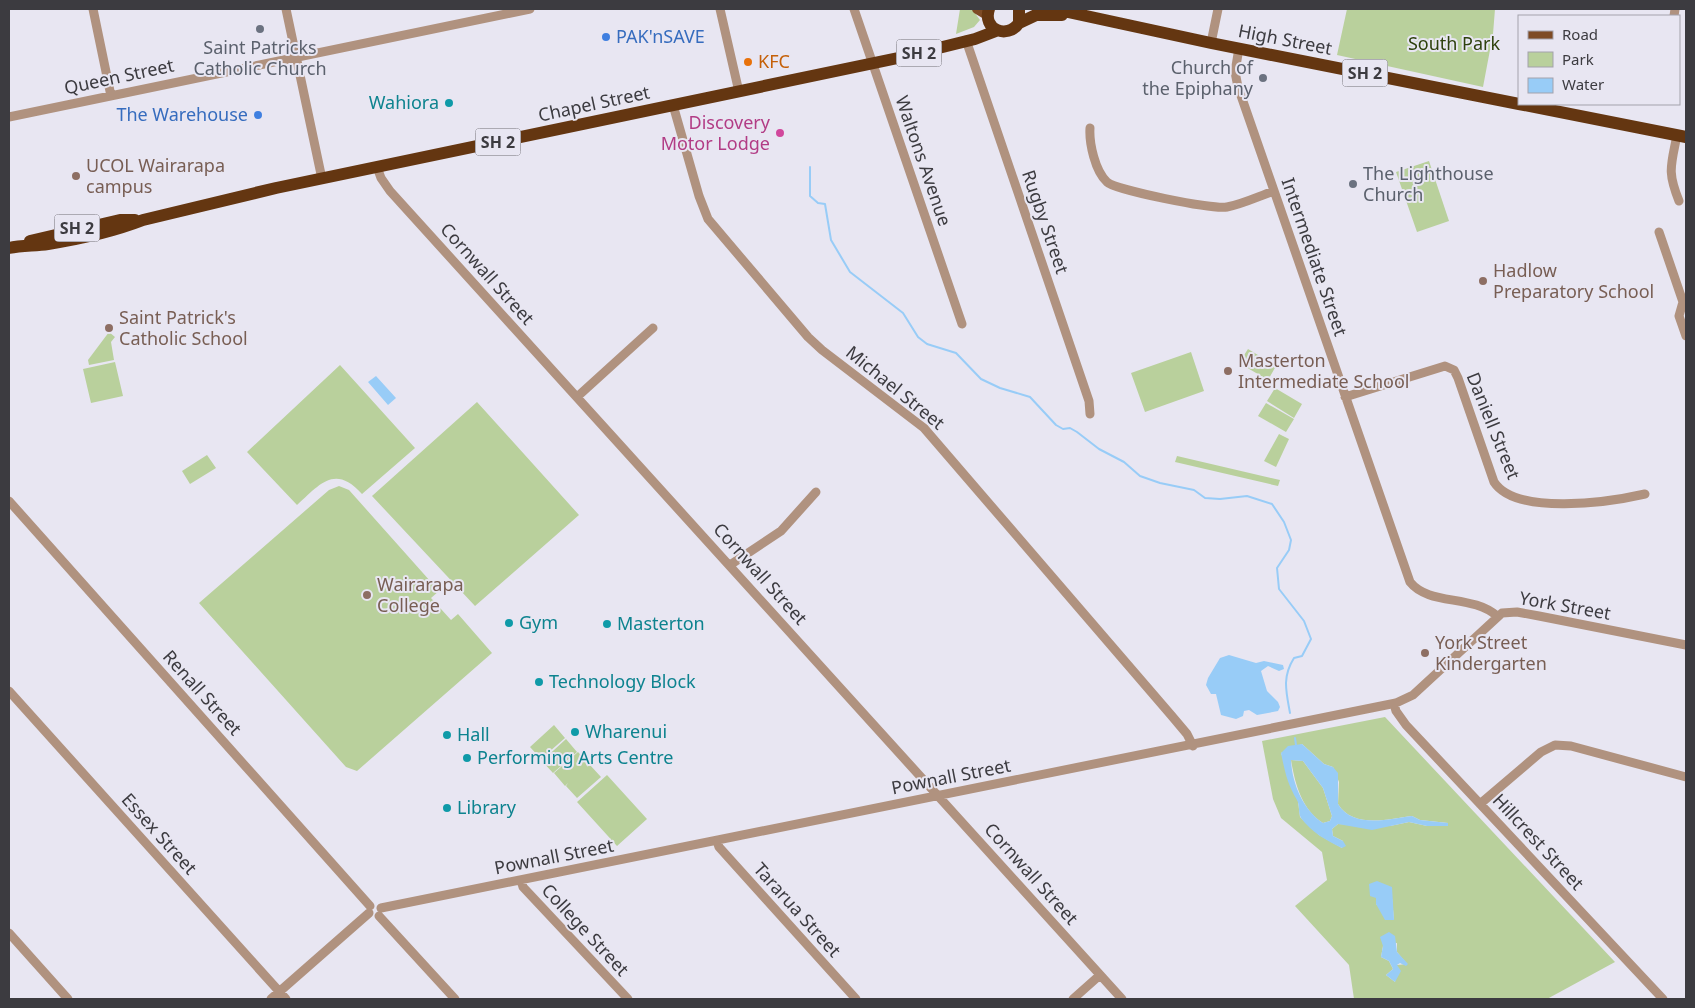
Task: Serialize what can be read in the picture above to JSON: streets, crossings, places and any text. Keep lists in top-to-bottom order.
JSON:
{
  "streets": {
    "highway": ["High Street", "SH 2", "Chapel Street"],
    "street": [
      "Queen Street",
      "Waltons Avenue",
      "Rugby Street",
      "Intermediate Street",
      "Cornwall Street",
      "Michael Street",
      "Daniell Street",
      "York Street",
      "Renall Street",
      "Pownall Street",
      "Essex Street",
      "Hillcrest Street",
      "Tararua Street",
      "College Street"
    ]
  },
  "crossings": [
    ["High Street", "SH 2"],
    ["High Street", "Intermediate Street"],
    ["SH 2", "Chapel Street"],
    ["SH 2", "Rugby Street"],
    ["Chapel Street", "Waltons Avenue"],
    ["Chapel Street", "Rugby Street"],
    ["Chapel Street", "Cornwall Street"],
    ["Chapel Street", "Michael Street"],
    ["Intermediate Street", "Daniell Street"],
    ["Intermediate Street", "York Street"],
    ["Cornwall Street", "Pownall Street"],
    ["Michael Street", "Pownall Street"],
    ["York Street", "Pownall Street"],
    ["Pownall Street", "Hillcrest Street"],
    ["Pownall Street", "Tararua Street"],
    ["Pownall Street", "College Street"]
  ],
  "parks": ["South Park"],
  "places": [
    "Saint Patricks Catholic Church",
    "PAK'nSAVE",
    "KFC",
    "Church of the Epiphany",
    "Wahiora",
    "The Warehouse",
    "Discovery Motor Lodge",
    "UCOL Wairarapa campus",
    "The Lighthouse Church",
    "Hadlow Preparatory School",
    "Saint Patrick's Catholic School",
    "Masterton Intermediate School",
    "Wairarapa College",
    "Gym",
    "Masterton",
    "York Street Kindergarten",
    "Technology Block",
    "Wharenui",
    "Hall",
    "Performing Arts Centre",
    "Library"
  ],
  "legend": ["Road", "Park", "Water"]
}
